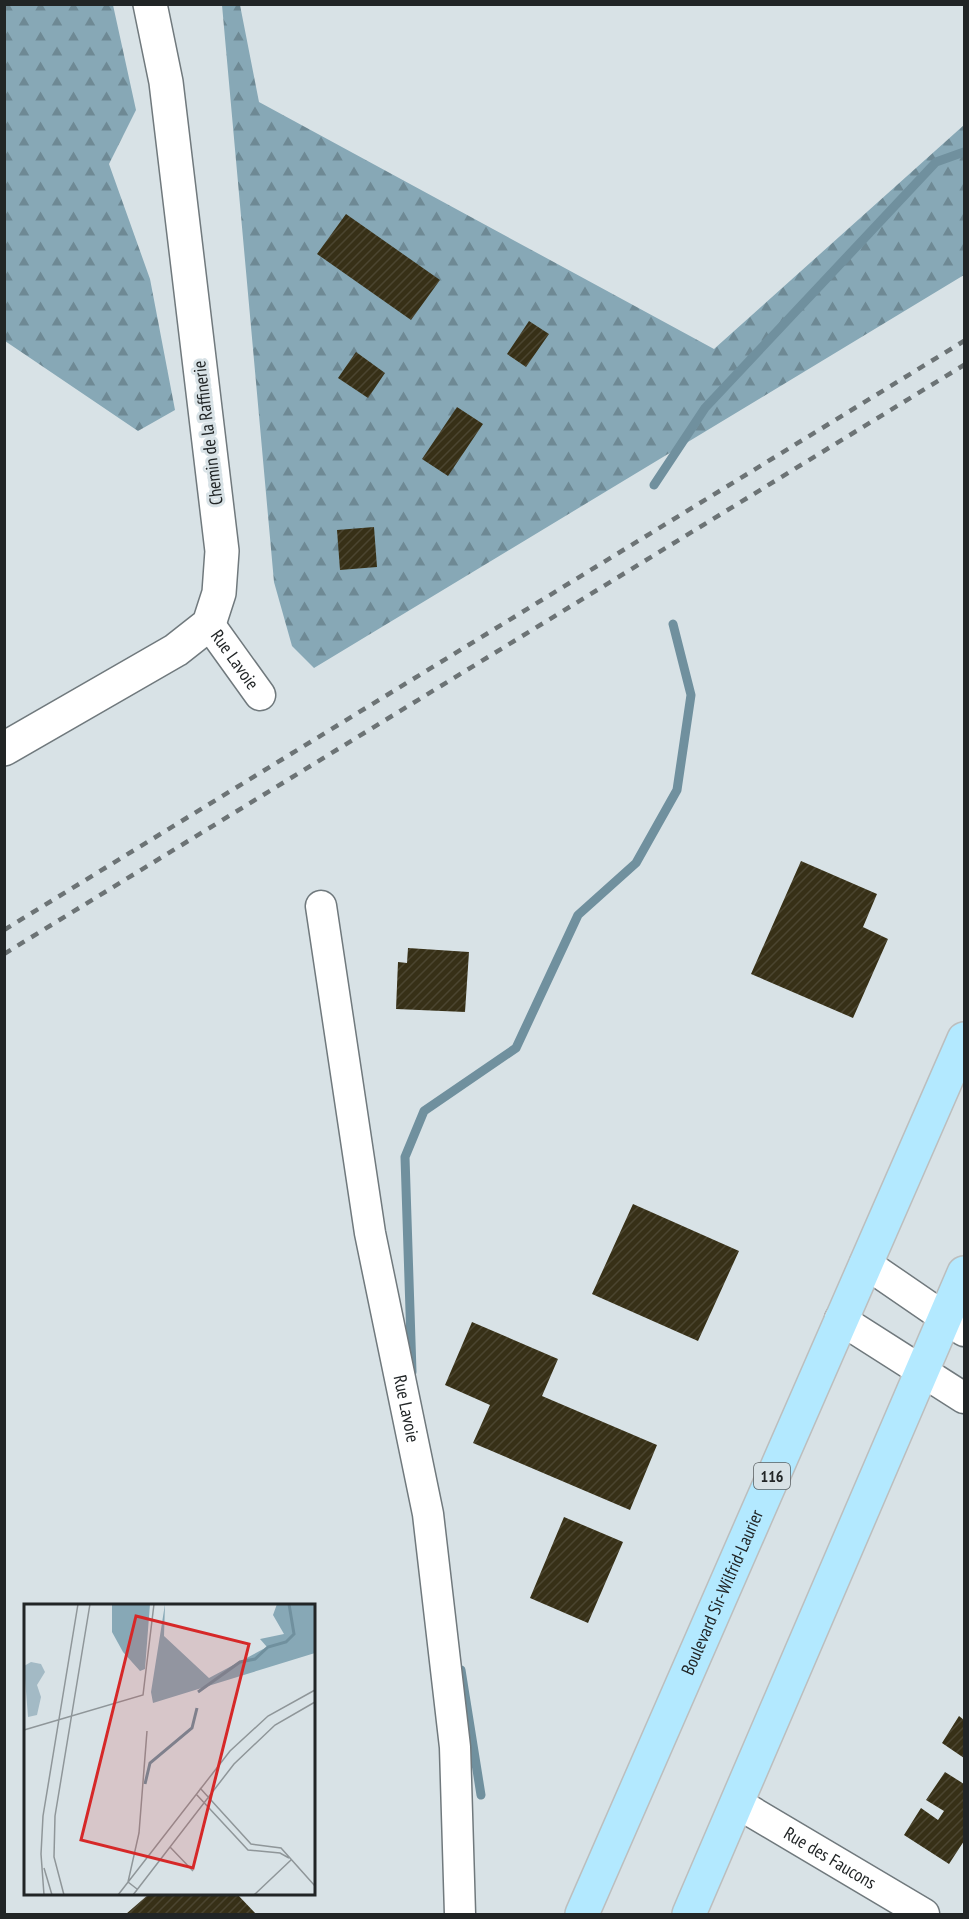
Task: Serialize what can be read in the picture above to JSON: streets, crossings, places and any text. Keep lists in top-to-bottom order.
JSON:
{
  "streets": {
    "main road": ["116", "Boulevard Sir-Wilfrid-Laurier"],
    "street": ["Chemin de la Raffinerie", "Rue Lavoie", "Rue des Faucons"]
  },
  "crossings": [
    ["Chemin de la Raffinerie", "Rue Lavoie"]
  ]
}
